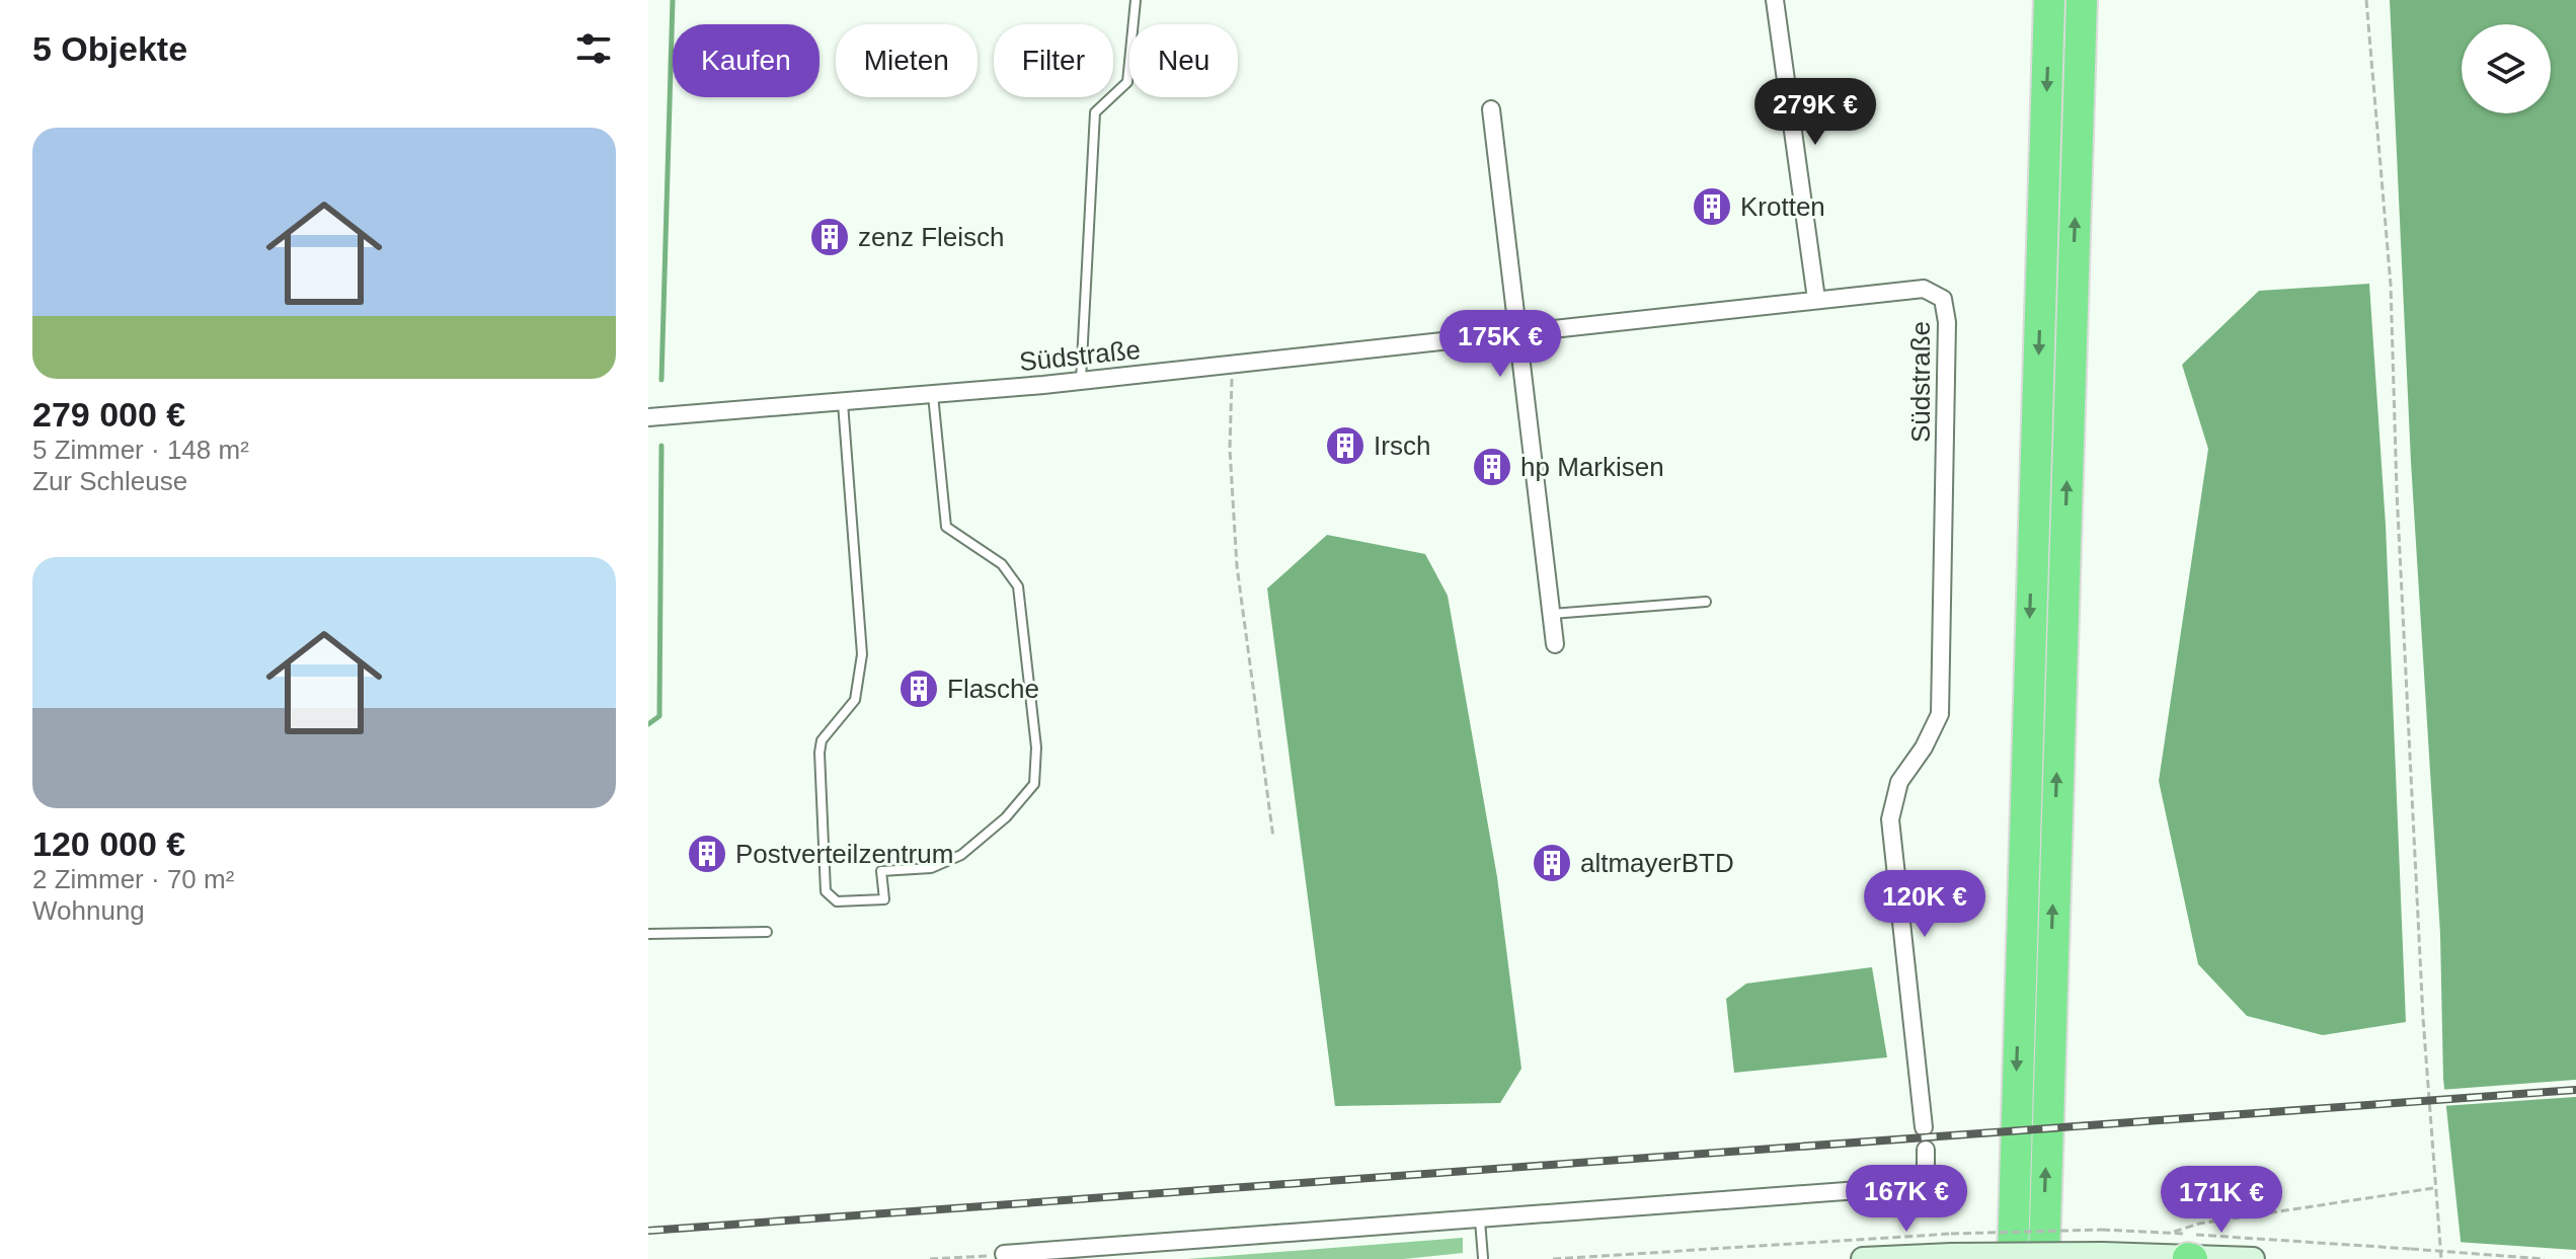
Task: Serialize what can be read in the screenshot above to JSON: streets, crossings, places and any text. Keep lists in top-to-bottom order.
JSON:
{
  "streets": {
    "street": ["Südstraße"]
  },
  "places": {
    "building": [
      "Krotten",
      "zenz Fleisch",
      "Irsch",
      "hp Markisen",
      "Flasche",
      "Postverteilzentrum",
      "altmayerBTD"
    ]
  },
  "page": {
    "heading": "5 Objekte",
    "chip": [
      "Kaufen",
      "Mieten",
      "Filter",
      "Neu"
    ],
    "price": [
      "279K €",
      "175K €",
      "120K €",
      "167K €",
      "171K €"
    ],
    "list": [
      {
        "name": "279 000 €",
        "note": "5 Zimmer · 148 m² · Zur Schleuse"
      },
      {
        "name": "120 000 €",
        "note": "2 Zimmer · 70 m² · Wohnung"
      }
    ]
  }
}
